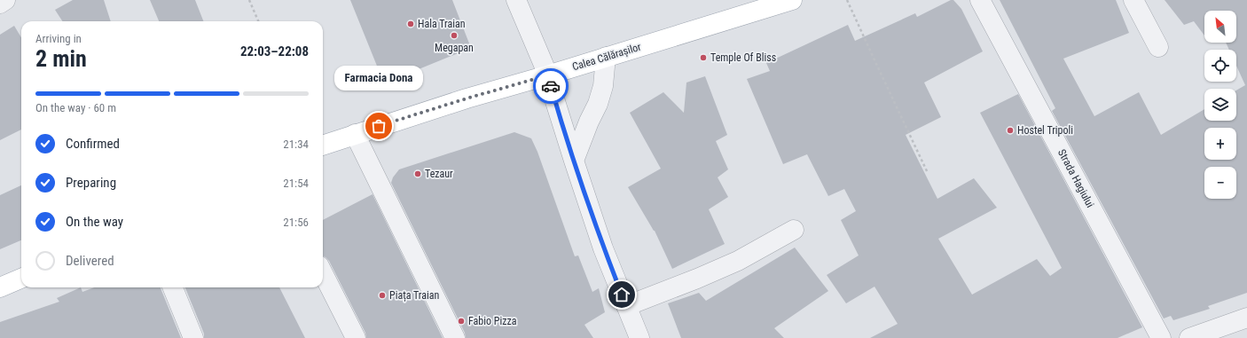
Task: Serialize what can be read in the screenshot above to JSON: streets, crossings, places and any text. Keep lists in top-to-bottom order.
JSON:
{
  "streets": {
    "main road": ["Calea Călărașilor"],
    "street": ["Strada Hagiului"]
  },
  "places": [
    "Hala Traian",
    "Megapan",
    "Temple Of Bliss",
    "Farmacia Dona",
    "Hostel Tripoli",
    "Tezaur",
    "Piața Traian",
    "Fabio Pizza"
  ],
  "north": "top left",
  "page": {
    "map_buttons": ["+", "−"],
    "heading": ["2 min", "Arriving in", "22:03–22:08"],
    "bubble": "Farmacia Dona",
    "bar": "On the way · 60 m",
    "list": [
      ["Confirmed", "21:34"],
      ["Preparing", "21:54"],
      ["On the way", "21:56"],
      "Delivered"
    ]
  }
}
